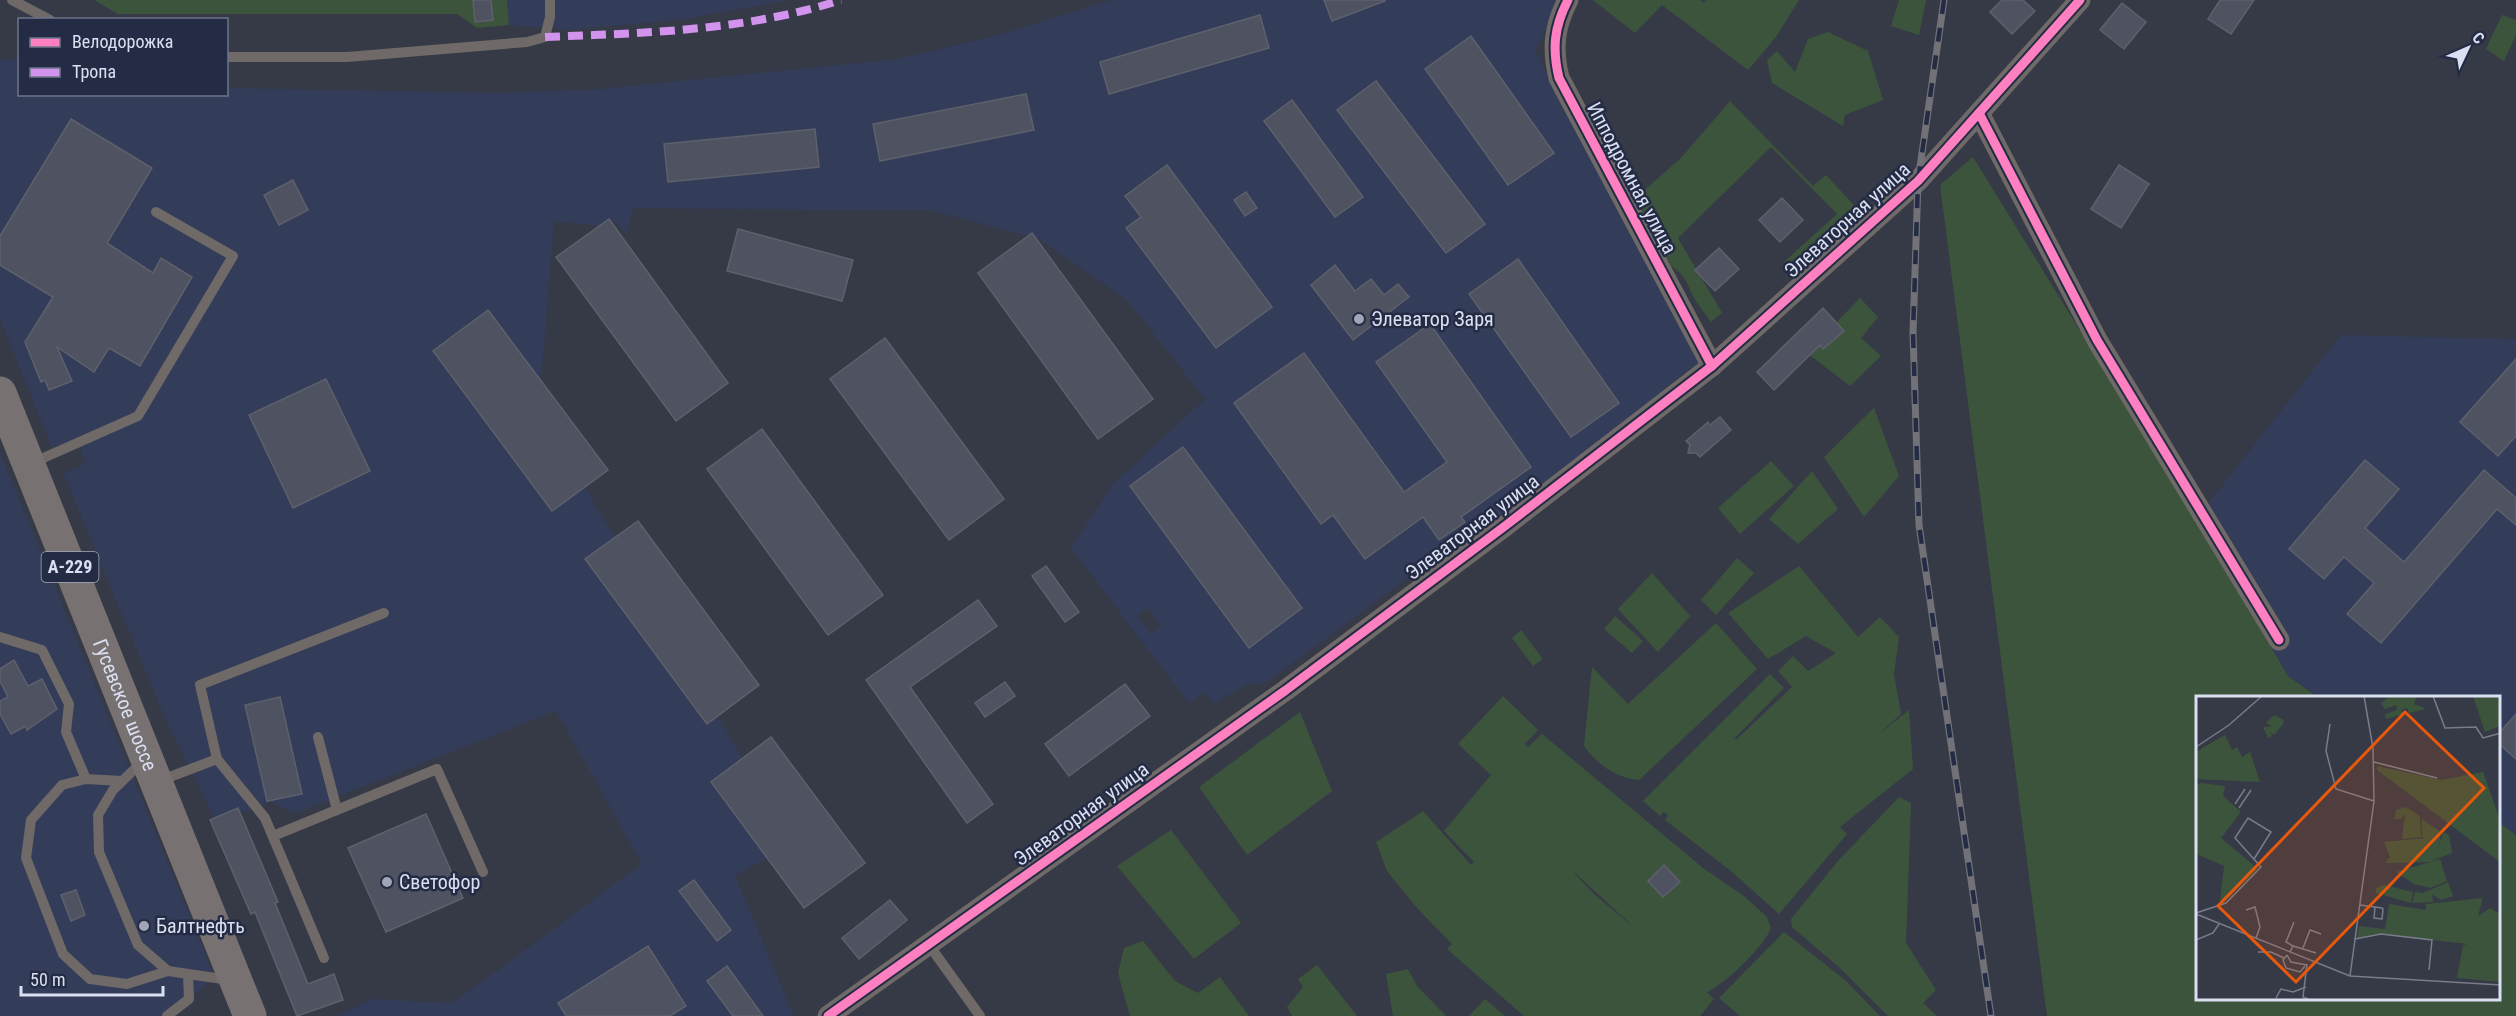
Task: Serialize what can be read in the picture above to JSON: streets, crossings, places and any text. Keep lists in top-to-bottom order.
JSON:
{
  "streets": {
    "highway": ["А-229", "Гусевское шоссе"],
    "street": ["Ипподромная улица", "Элеваторная улица"]
  },
  "crossings": [
    ["Ипподромная улица", "Элеваторная улица"]
  ],
  "places": ["Элеватор Заря", "Светофор", "Балтнефть"],
  "legend": ["Велодорожка", "Тропа"],
  "scale_bar": "50 m",
  "north": "top right"
}
